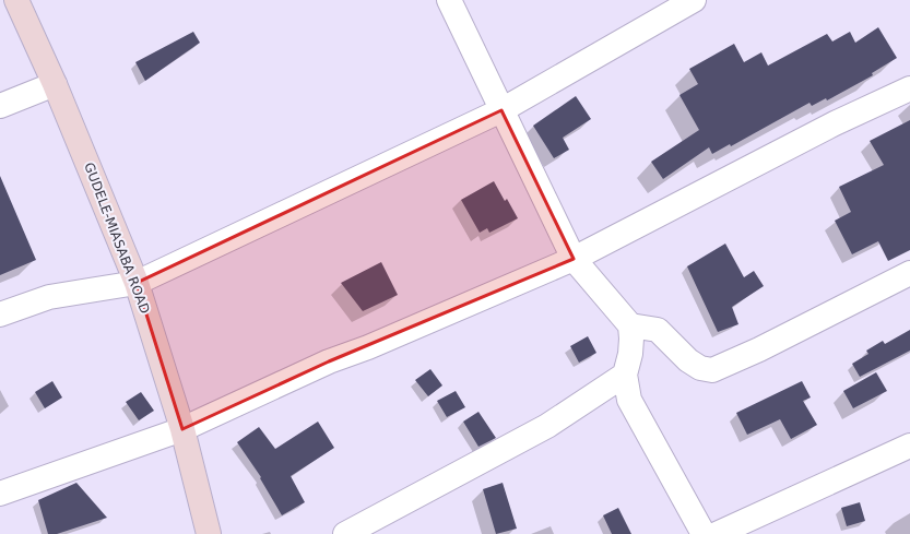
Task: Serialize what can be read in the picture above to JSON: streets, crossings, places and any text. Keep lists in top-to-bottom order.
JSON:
{
  "streets": {
    "street": ["GUDELE-MIASABA ROAD"]
  }
}
